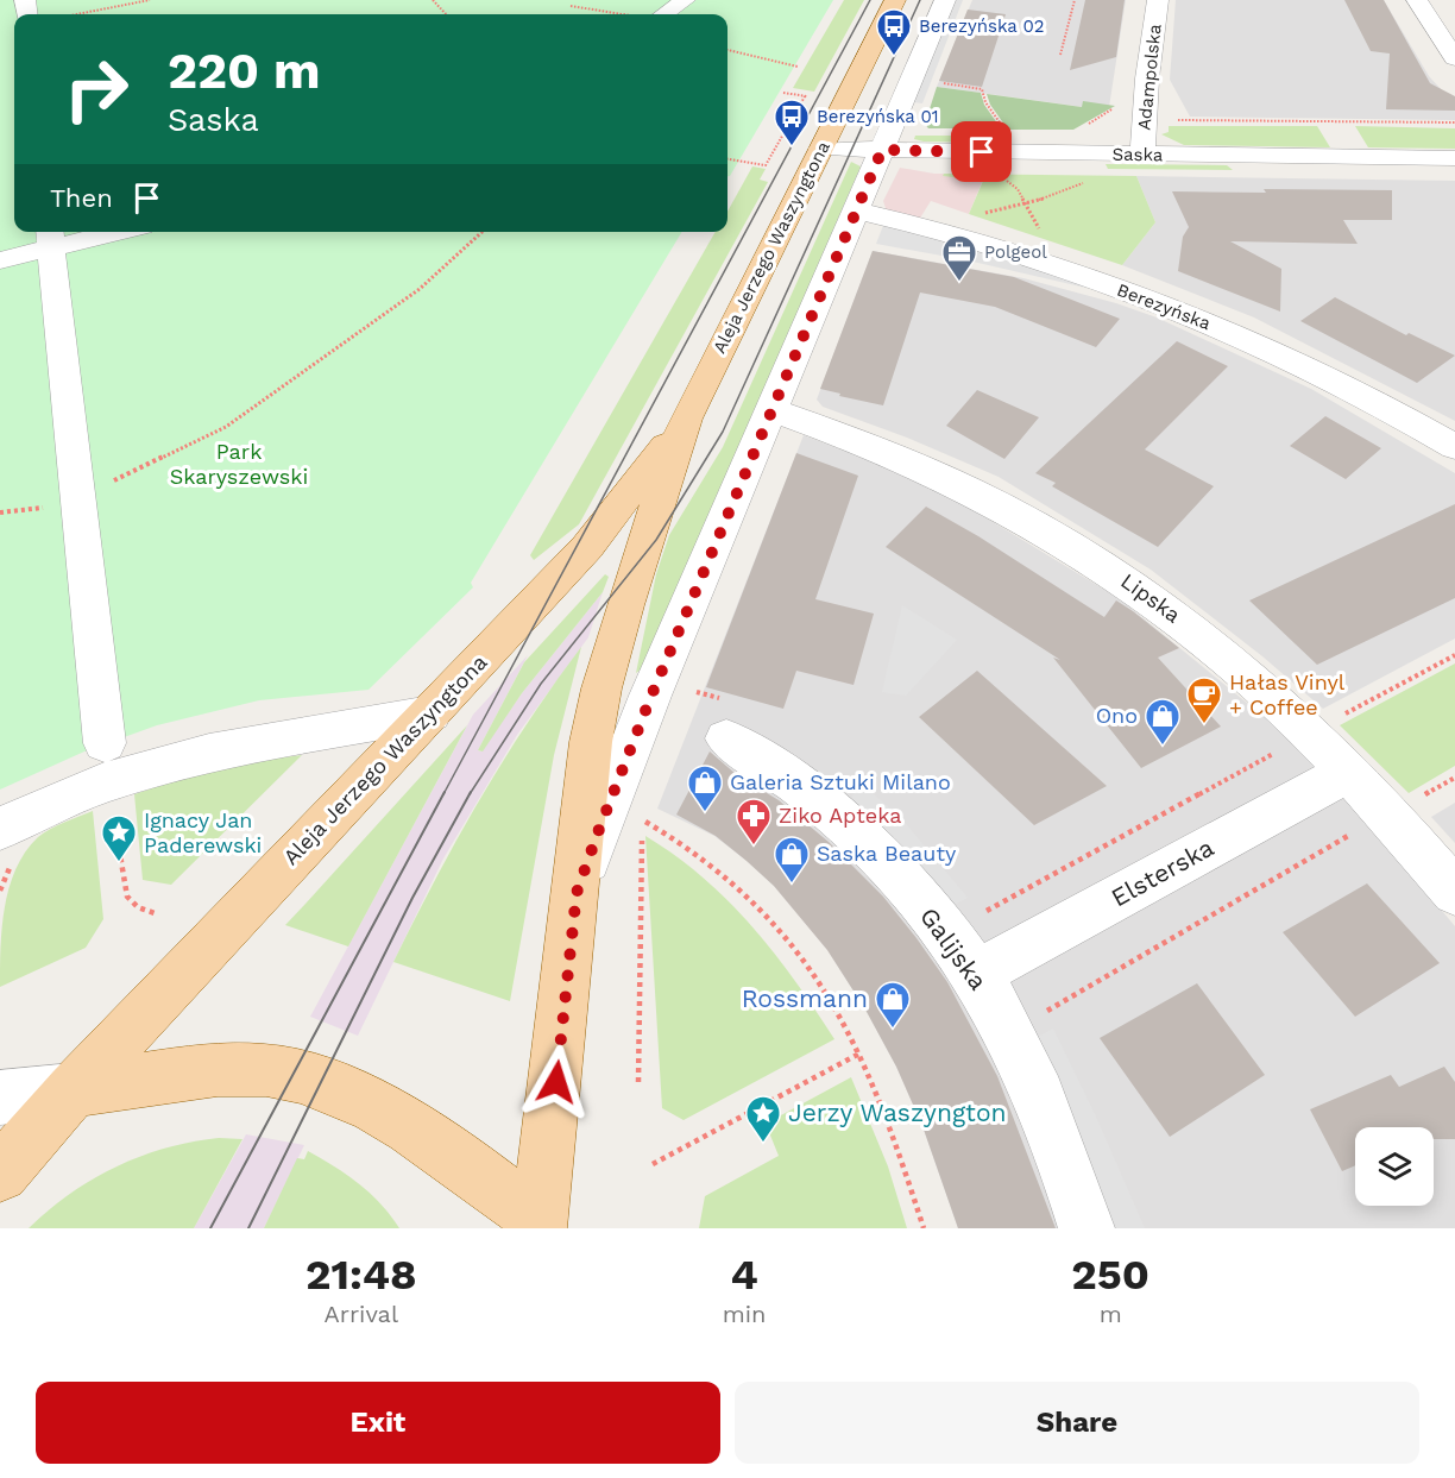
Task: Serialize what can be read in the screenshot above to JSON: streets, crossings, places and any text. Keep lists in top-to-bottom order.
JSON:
{
  "streets": {
    "main road": ["Aleja Jerzego Waszyngtona"],
    "street": [
      "Adampolska",
      "Saska",
      "Berezyńska",
      "Lipska",
      "Elsterska",
      "Galijska"
    ]
  },
  "crossings": [
    ["Adampolska", "Saska"],
    ["Saska", "Aleja Jerzego Waszyngtona"],
    ["Aleja Jerzego Waszyngtona", "Berezyńska"],
    ["Aleja Jerzego Waszyngtona", "Lipska"],
    ["Lipska", "Elsterska"],
    ["Elsterska", "Galijska"]
  ],
  "parks": ["Park Skaryszewski"],
  "places": {
    "bus stop": ["Berezyńska 02", "Berezyńska 01"],
    "office": ["Polgeol"],
    "cafe": ["Hałas Vinyl + Coffee"],
    "shop": [
      "Ono",
      "Galeria Sztuki Milano",
      "Saska Beauty",
      "Rossmann"
    ],
    "pharmacy": ["Ziko Apteka"],
    "place": ["Ignacy Jan Paderewski", "Jerzy Waszyngton"]
  },
  "page": {
    "turn": ["220 m", "Saska"],
    "then": "Then",
    "eta": [
      "21:48",
      "Arrival",
      "4",
      "min",
      "250",
      "m"
    ],
    "buttons": ["Exit", "Share"]
  }
}
